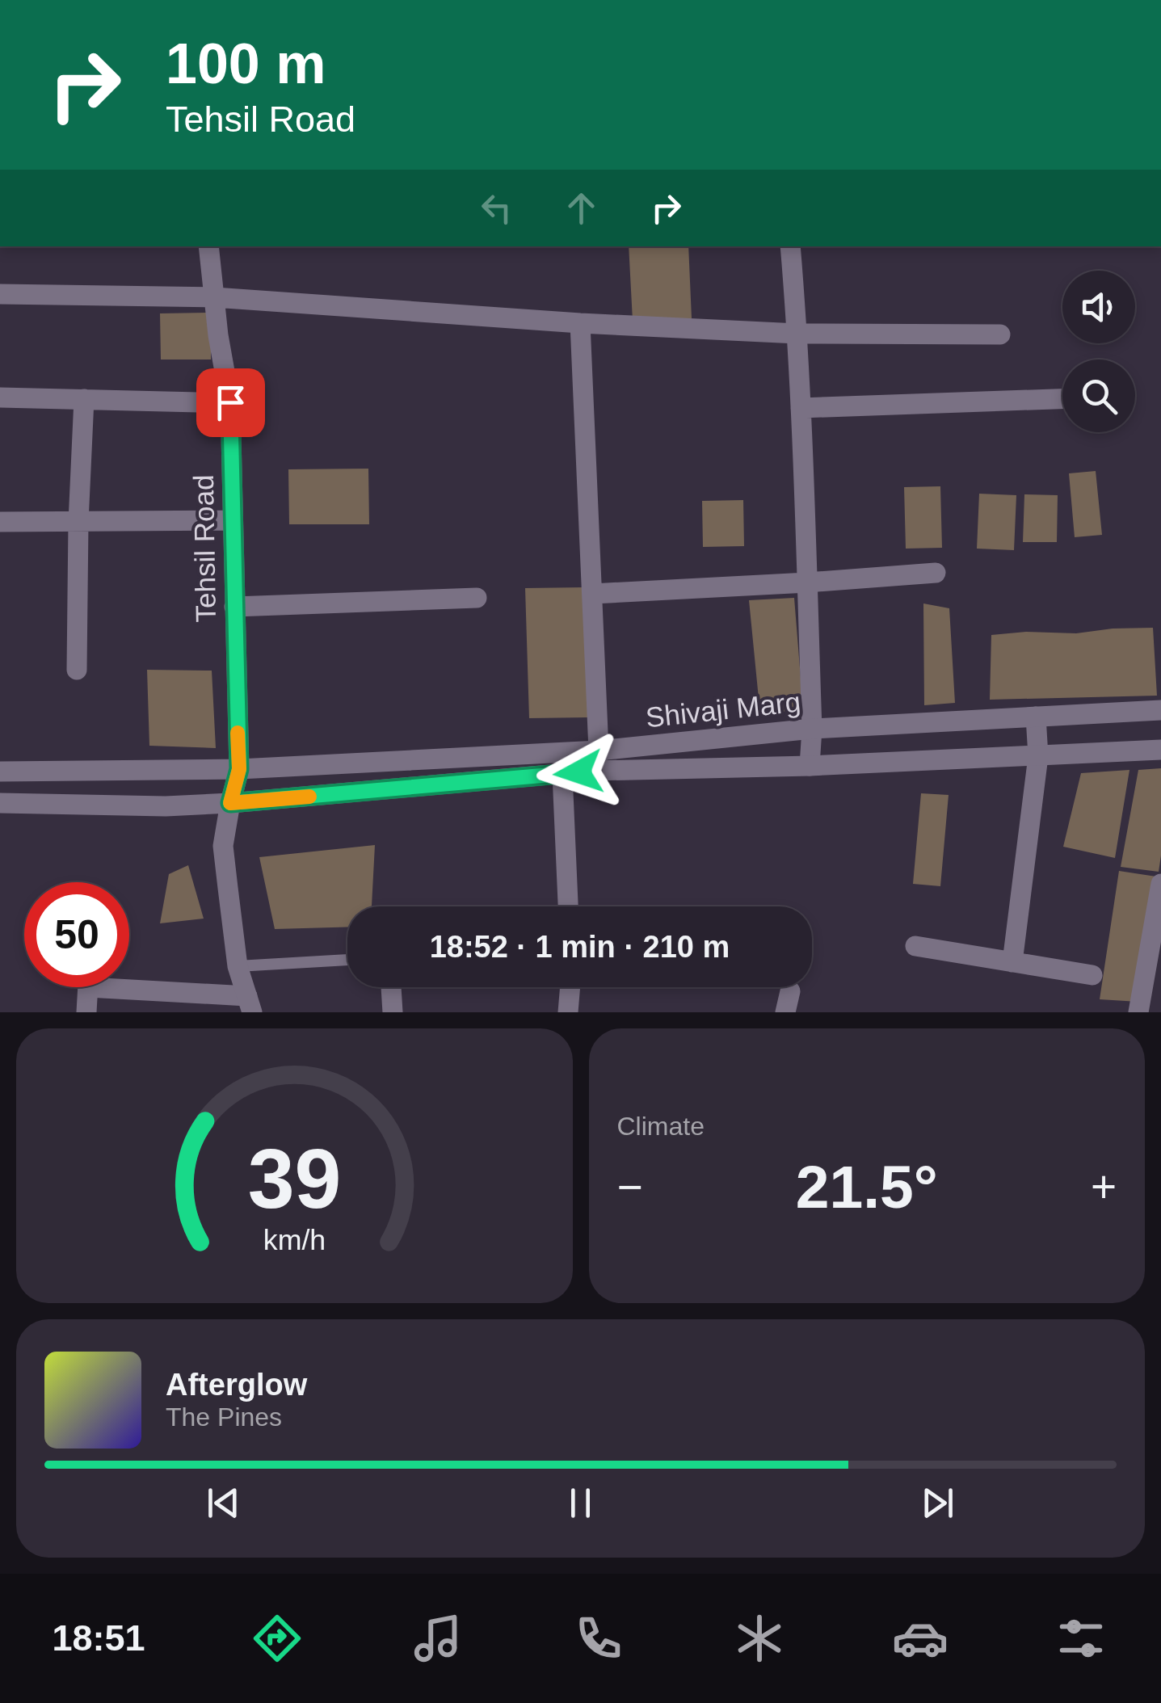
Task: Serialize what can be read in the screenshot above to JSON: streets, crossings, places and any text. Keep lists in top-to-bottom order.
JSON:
{
  "streets": {
    "street": ["Tehsil Road", "Shivaji Marg"]
  },
  "crossings": [
    ["Tehsil Road", "Shivaji Marg"]
  ],
  "page": {
    "turn": ["100 m", "Tehsil Road"],
    "limit": "50",
    "trip": "18:52 · 1 min · 210 m",
    "tile": "Climate",
    "heat": ["−", "21.5°", "+"],
    "song": ["Afterglow", "The Pines"],
    "tabs": "18:51",
    "gauge": ["39", "km/h"]
  }
}
